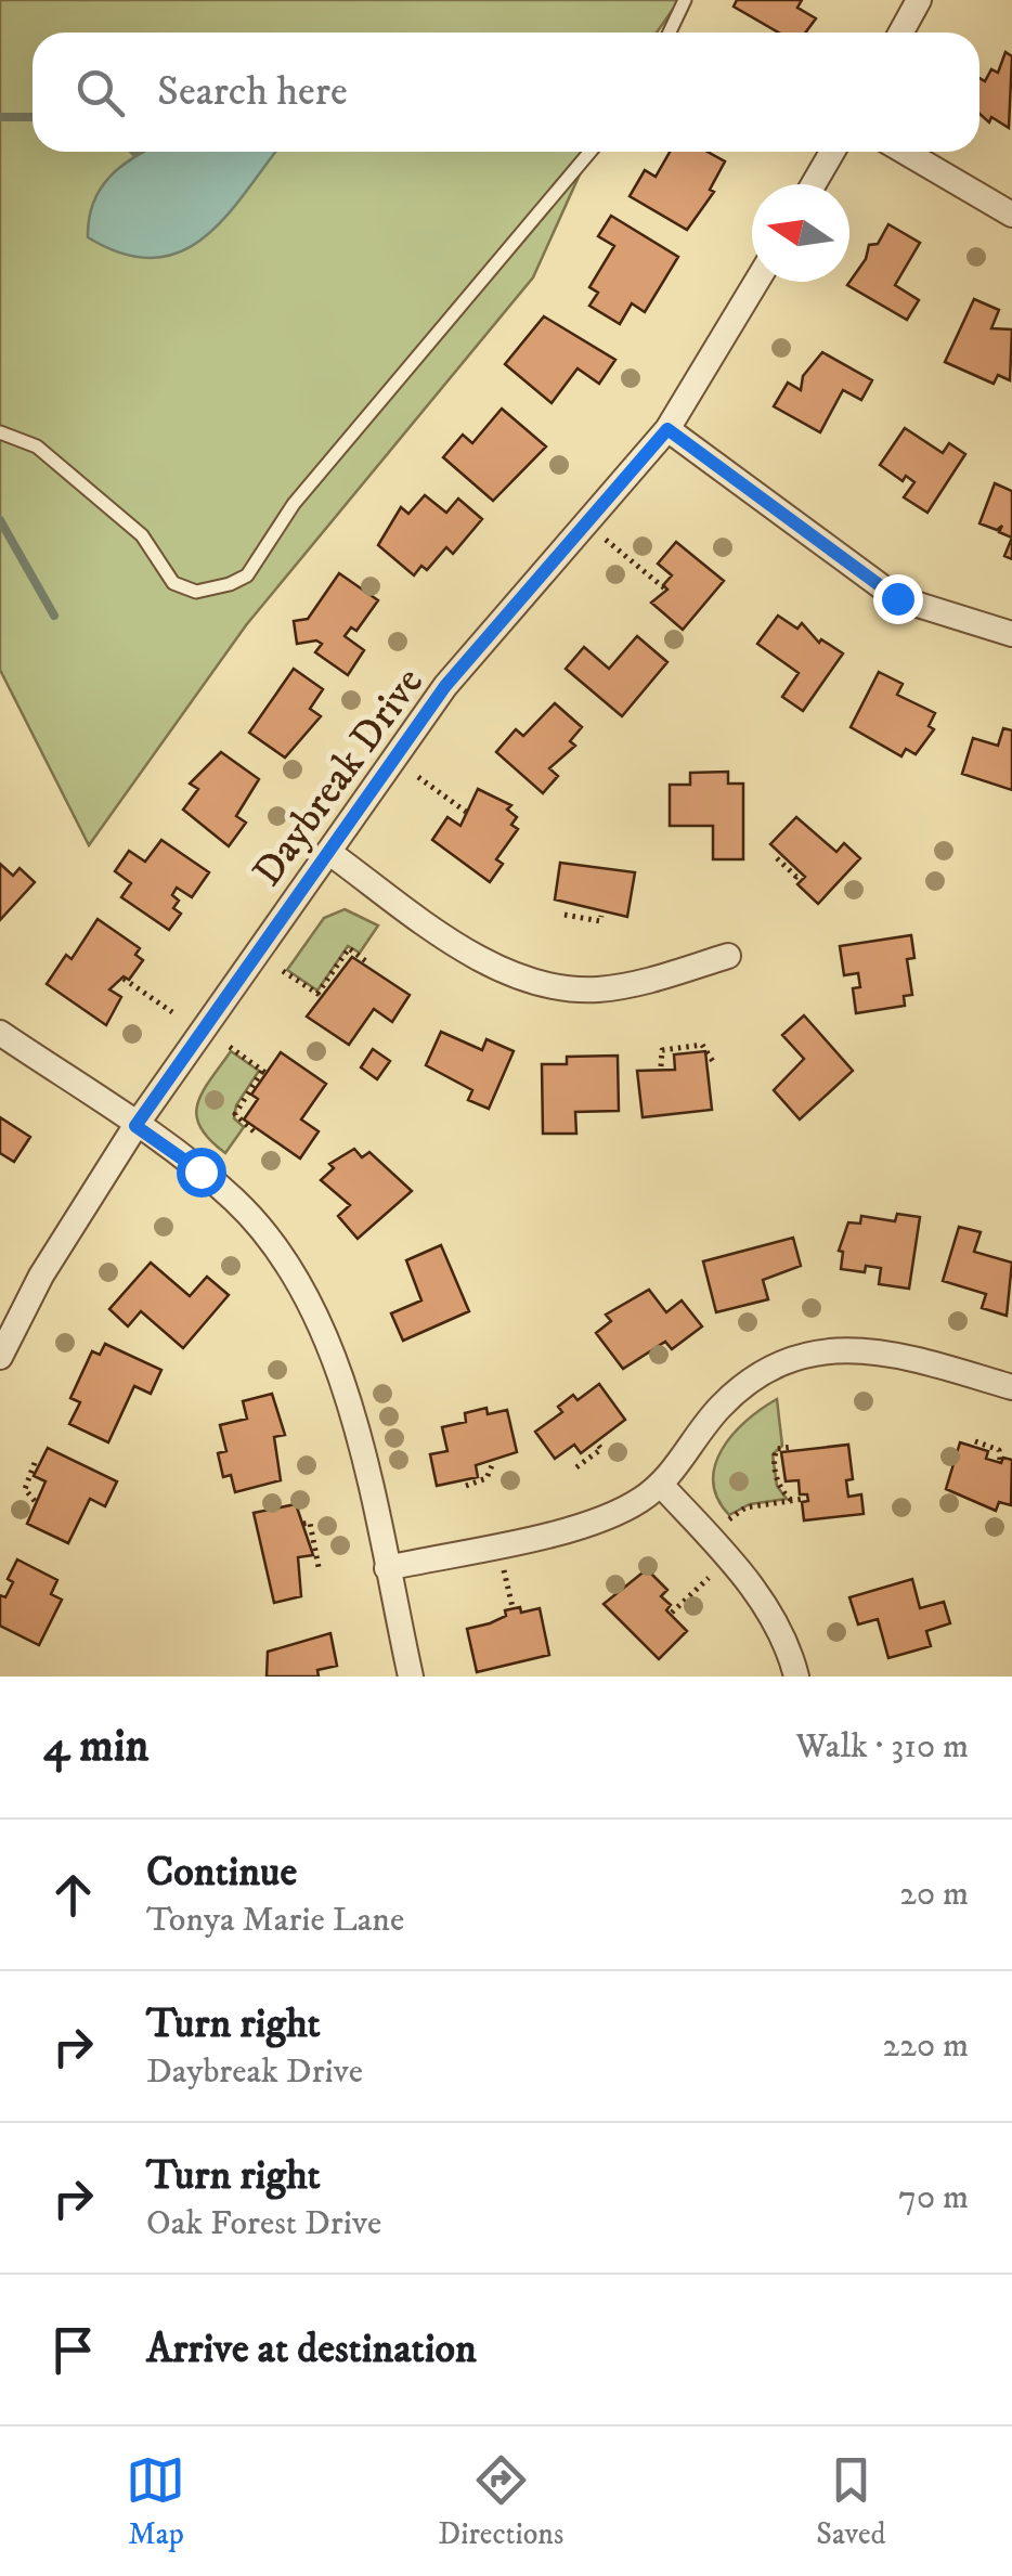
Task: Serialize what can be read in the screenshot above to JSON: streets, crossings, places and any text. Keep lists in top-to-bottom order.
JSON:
{
  "streets": {
    "street": ["Daybreak Drive"]
  },
  "north": "left",
  "page": {
    "search": "Search here",
    "heading": ["4 min", "Walk · 310 m"],
    "list": [
      ["Continue", "Tonya Marie Lane", "20 m"],
      ["Turn right", "Daybreak Drive", "220 m"],
      ["Turn right", "Oak Forest Drive", "70 m"],
      "Arrive at destination"
    ],
    "nav": ["Map", "Directions", "Saved"]
  }
}
